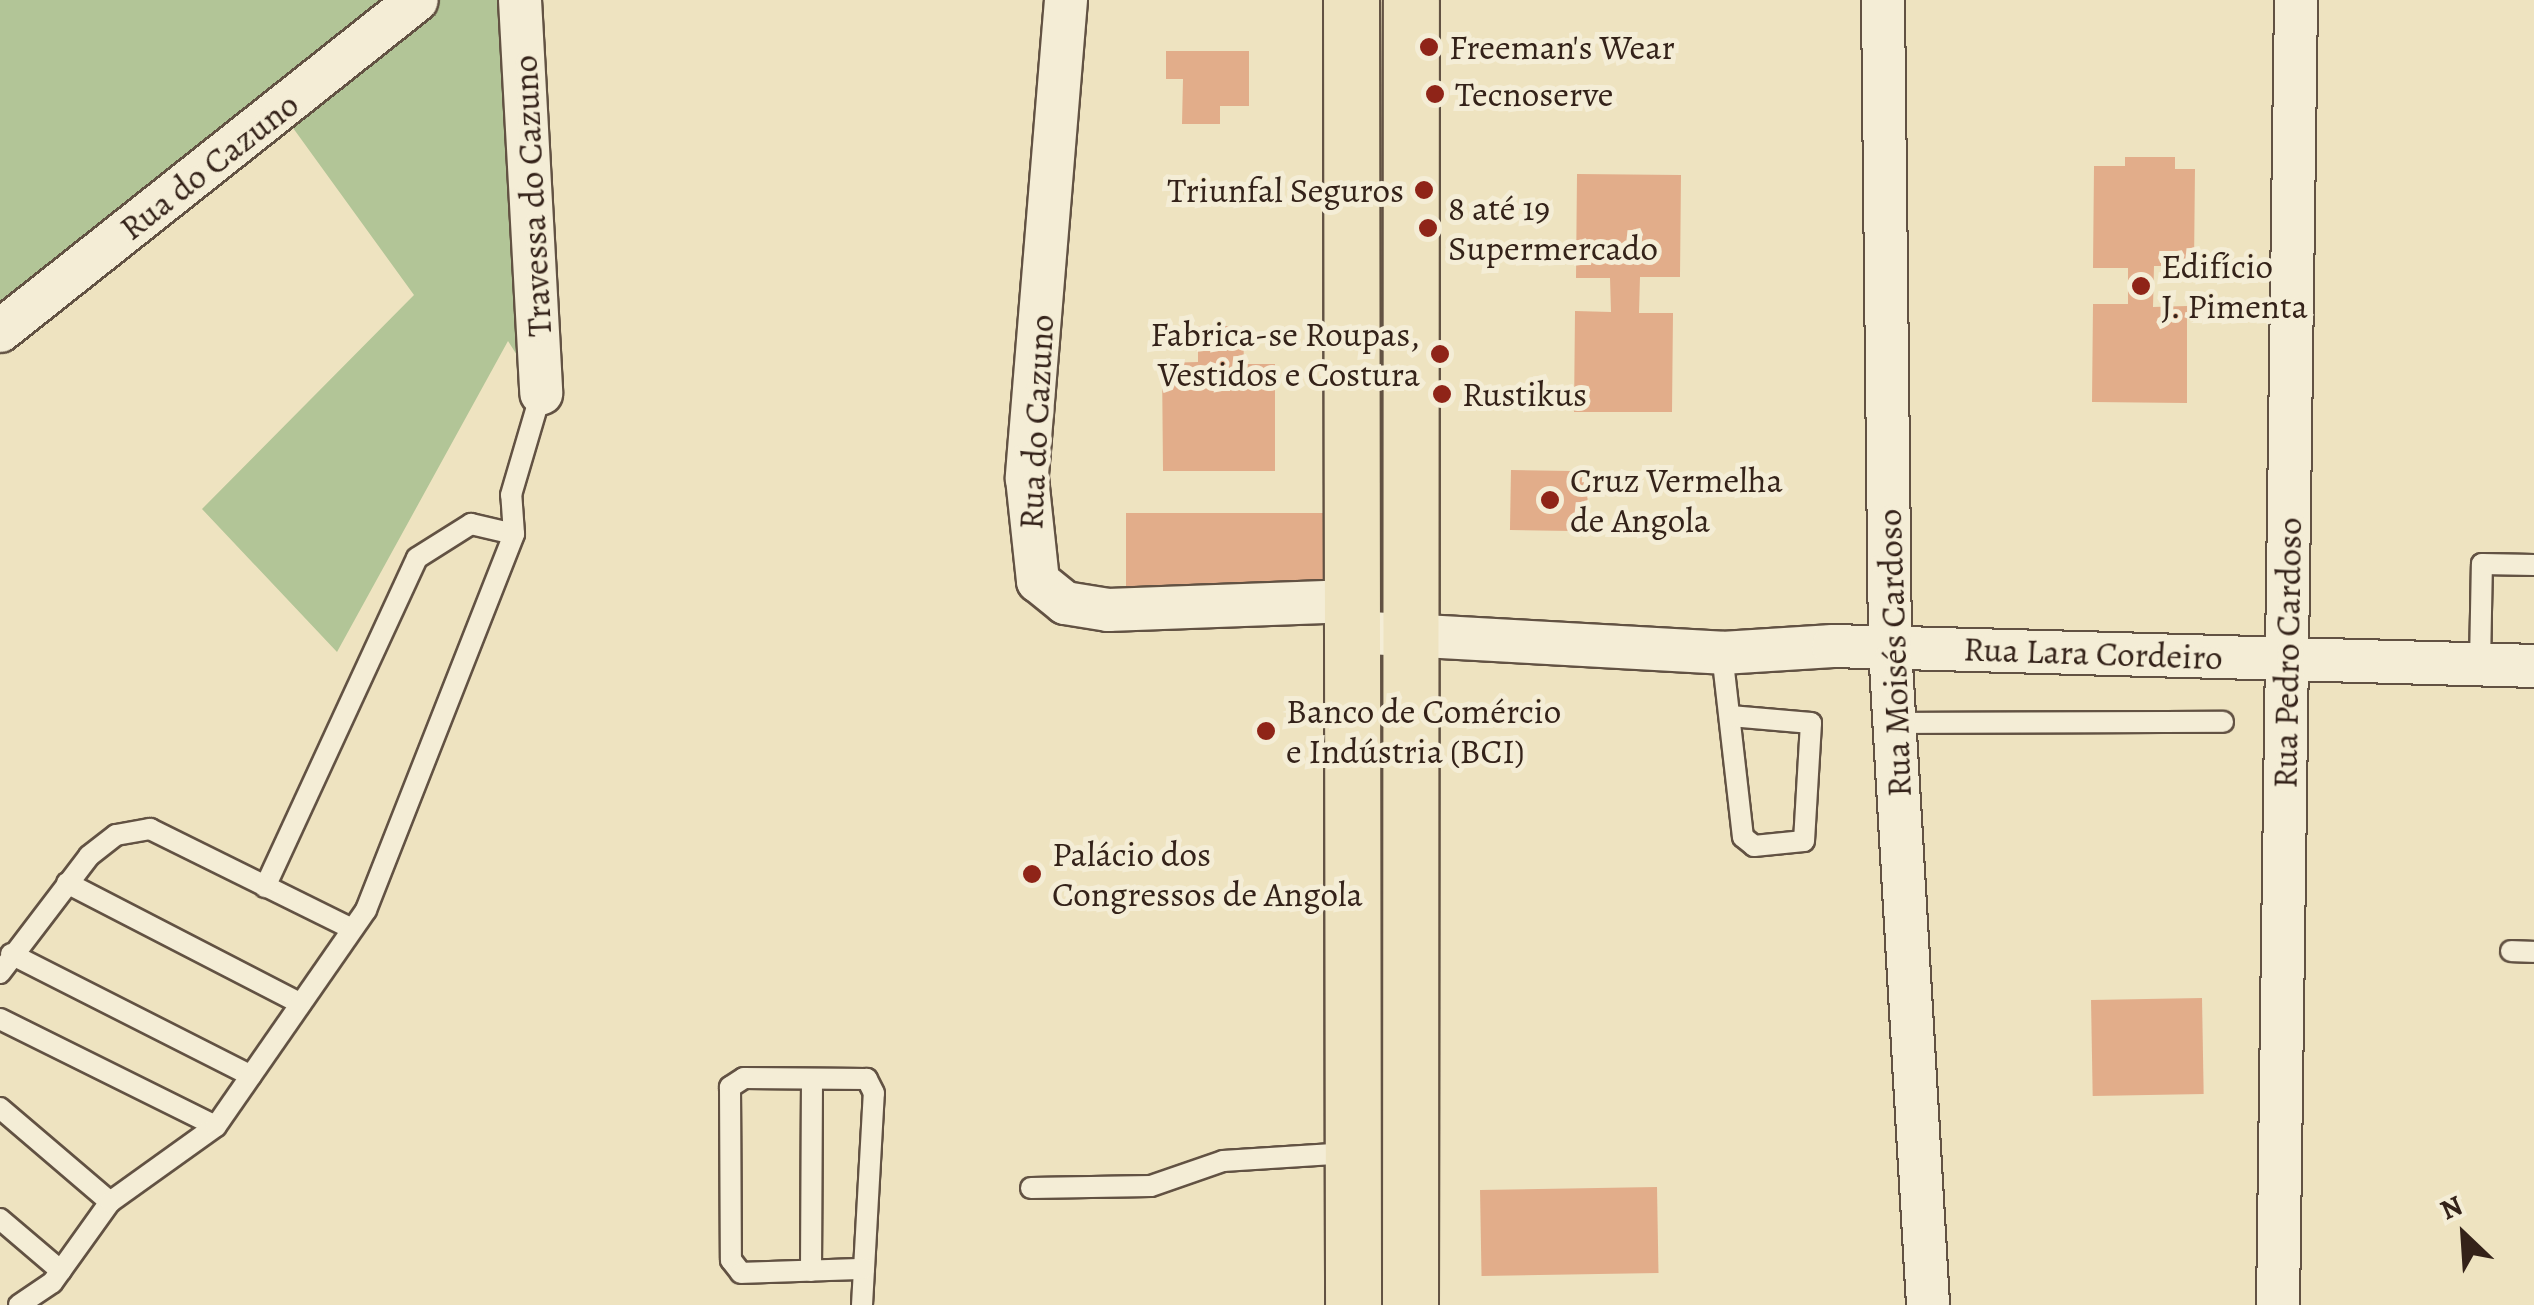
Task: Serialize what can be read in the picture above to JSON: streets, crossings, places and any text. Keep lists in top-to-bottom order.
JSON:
{
  "streets": {
    "street": [
      "Rua do Cazuno",
      "Travessa do Cazuno",
      "Rua Moisés Cardoso",
      "Rua Lara Cordeiro",
      "Rua Pedro Cardoso"
    ]
  },
  "crossings": [
    ["Rua do Cazuno", "Rua Lara Cordeiro"],
    ["Rua Moisés Cardoso", "Rua Lara Cordeiro"],
    ["Rua Lara Cordeiro", "Rua Pedro Cardoso"]
  ],
  "places": [
    "Freeman's Wear",
    "Tecnoserve",
    "Triunfal Seguros",
    "8 até 19 Supermercado",
    "Edifício J. Pimenta",
    "Fabrica-se Roupas, Vestidos e Costura",
    "Rustikus",
    "Cruz Vermelha de Angola",
    "Banco de Comércio e Indústria (BCI)",
    "Palácio dos Congressos de Angola"
  ],
  "north": "top left"
}
